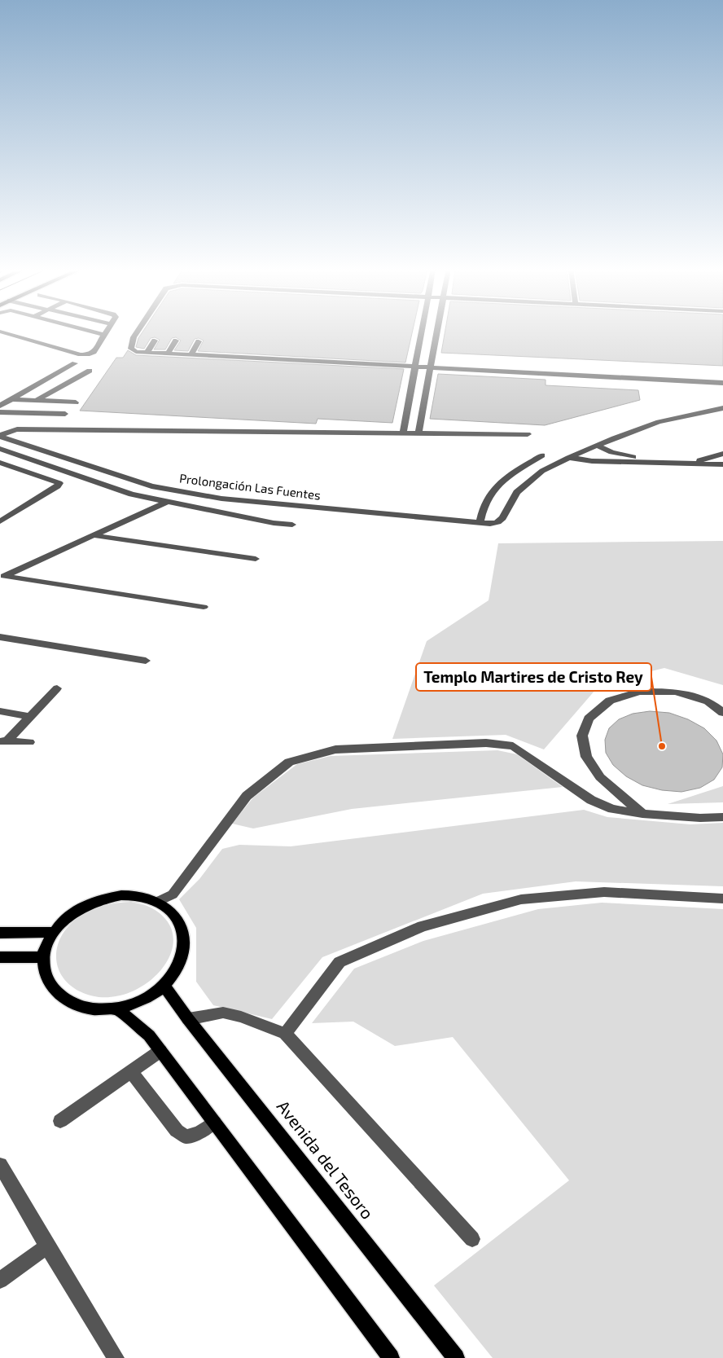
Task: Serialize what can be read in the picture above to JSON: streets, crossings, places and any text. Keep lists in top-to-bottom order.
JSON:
{
  "streets": {
    "main road": ["Avenida del Tesoro"],
    "street": ["Prolongación Las Fuentes"]
  },
  "places": ["Templo Martires de Cristo Rey"]
}
